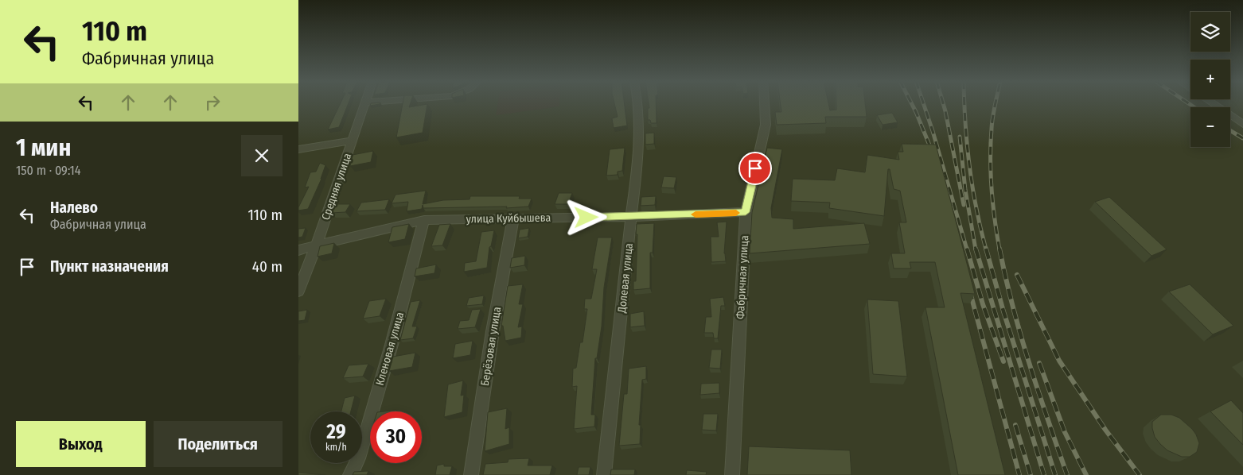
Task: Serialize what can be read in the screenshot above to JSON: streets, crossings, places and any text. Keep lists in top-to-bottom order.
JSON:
{
  "streets": {
    "street": [
      "Средняя улица",
      "улица Куйбышева",
      "Фабричная улица",
      "Долевая улица",
      "Берёзовая улица",
      "Кленовая улица"
    ]
  },
  "crossings": [
    ["Средняя улица", "улица Куйбышева"],
    ["улица Куйбышева", "Фабричная улица"],
    ["улица Куйбышева", "Долевая улица"],
    ["улица Куйбышева", "Берёзовая улица"],
    ["улица Куйбышева", "Кленовая улица"]
  ],
  "page": {
    "turn": ["110 m", "Фабричная улица"],
    "map_buttons": ["+", "−"],
    "heading": ["1 мин", "150 m · 09:14"],
    "list": [
      {
        "name": "Налево",
        "note": "Фабричная улица",
        "value": "110 m"
      },
      {
        "name": "Пункт назначения",
        "value": "40 m"
      }
    ],
    "speed": "29 km/h",
    "limit": "30",
    "buttons": ["Выход", "Поделиться"]
  }
}
